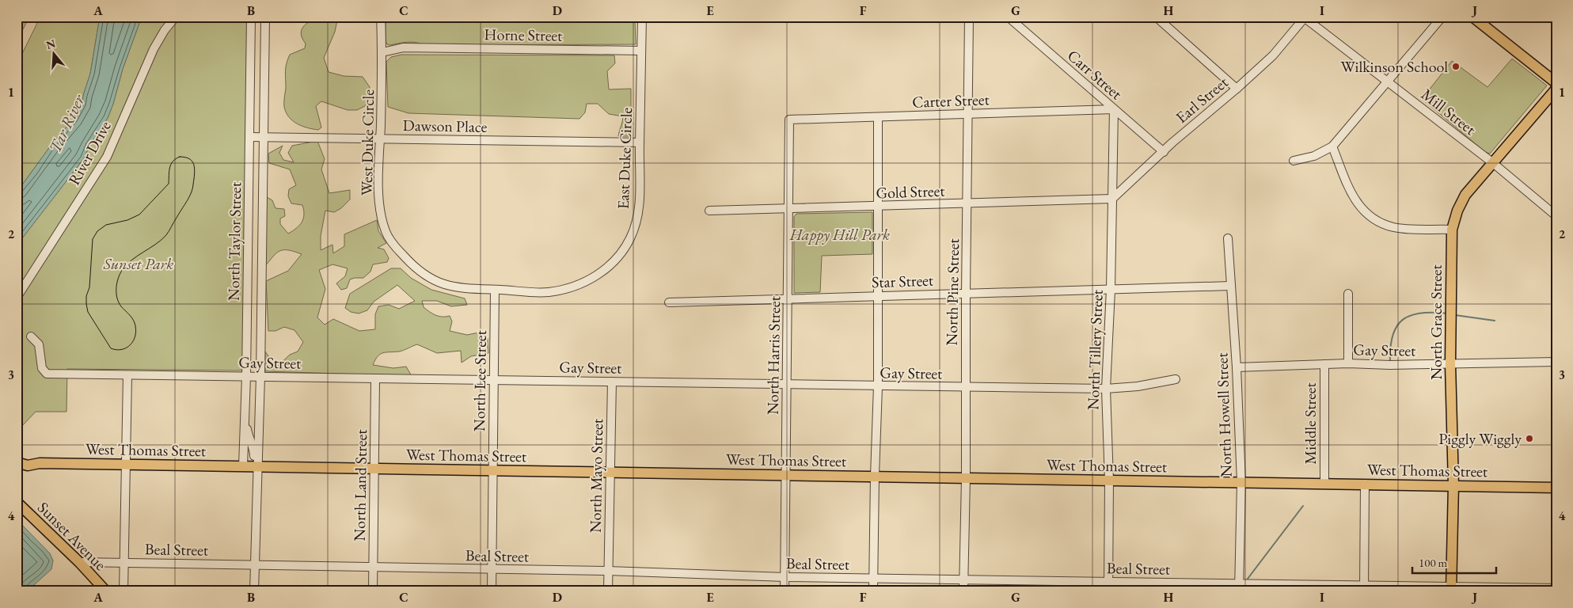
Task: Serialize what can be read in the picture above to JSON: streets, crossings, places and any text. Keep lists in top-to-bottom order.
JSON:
{
  "streets": {
    "main road": ["North Grace Street", "West Thomas Street", "Sunset Avenue"],
    "street": [
      "Horne Street",
      "Carr Street",
      "Earl Street",
      "Carter Street",
      "Mill Street",
      "Dawson Place",
      "West Duke Circle",
      "River Drive",
      "East Duke Circle",
      "Gold Street",
      "North Taylor Street",
      "Star Street",
      "North Pine Street",
      "North Tillery Street",
      "Gay Street",
      "North Harris Street",
      "North Lee Street",
      "North Howell Street",
      "Middle Street",
      "North Mayo Street",
      "North Land Street",
      "Beal Street"
    ]
  },
  "crossings": [
    ["Horne Street", "West Duke Circle"],
    ["Horne Street", "East Duke Circle"],
    ["Carr Street", "Earl Street"],
    ["Carr Street", "Carter Street"],
    ["Carr Street", "North Tillery Street"],
    ["Earl Street", "Mill Street"],
    ["Earl Street", "Gold Street"],
    ["Earl Street", "North Tillery Street"],
    ["Carter Street", "North Pine Street"],
    ["Carter Street", "North Tillery Street"],
    ["Carter Street", "North Harris Street"],
    ["Mill Street", "North Grace Street"],
    ["Dawson Place", "West Duke Circle"],
    ["Dawson Place", "East Duke Circle"],
    ["Dawson Place", "North Taylor Street"],
    ["West Duke Circle", "East Duke Circle"],
    ["West Duke Circle", "North Lee Street"],
    ["East Duke Circle", "North Lee Street"],
    ["Gold Street", "North Pine Street"],
    ["Gold Street", "North Tillery Street"],
    ["Gold Street", "North Harris Street"],
    ["North Taylor Street", "Gay Street"],
    ["North Taylor Street", "West Thomas Street"],
    ["Star Street", "North Pine Street"],
    ["Star Street", "North Tillery Street"],
    ["Star Street", "North Harris Street"],
    ["Star Street", "North Howell Street"],
    ["North Pine Street", "Gay Street"],
    ["North Pine Street", "West Thomas Street"],
    ["North Pine Street", "Beal Street"],
    ["North Grace Street", "Gay Street"],
    ["North Grace Street", "West Thomas Street"],
    ["North Grace Street", "Beal Street"],
    ["North Tillery Street", "Gay Street"],
    ["North Tillery Street", "West Thomas Street"],
    ["North Tillery Street", "Beal Street"],
    ["Gay Street", "North Harris Street"],
    ["Gay Street", "North Lee Street"],
    ["Gay Street", "North Howell Street"],
    ["Gay Street", "Middle Street"],
    ["Gay Street", "North Mayo Street"],
    ["Gay Street", "North Land Street"],
    ["North Harris Street", "West Thomas Street"],
    ["North Harris Street", "Beal Street"],
    ["North Lee Street", "West Thomas Street"],
    ["North Lee Street", "Beal Street"],
    ["North Howell Street", "West Thomas Street"],
    ["North Howell Street", "Beal Street"],
    ["Middle Street", "West Thomas Street"],
    ["West Thomas Street", "North Mayo Street"],
    ["West Thomas Street", "North Land Street"],
    ["North Mayo Street", "Beal Street"],
    ["North Land Street", "Beal Street"],
    ["Sunset Avenue", "Beal Street"]
  ],
  "water": ["Tar River"],
  "parks": ["Happy Hill Park", "Sunset Park"],
  "places": ["Wilkinson School", "Piggly Wiggly"],
  "scale_bar": "100 m",
  "north": "top",
  "grid": {
    "columns": [
      "A",
      "B",
      "C",
      "D",
      "E",
      "F",
      "G",
      "H",
      "I",
      "J"
    ],
    "rows": [
      "1",
      "2",
      "3",
      "4"
    ]
  }
}
